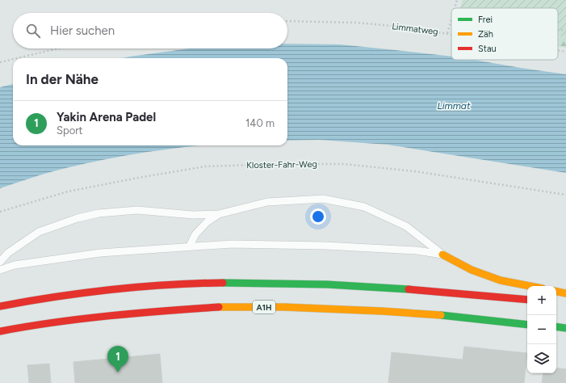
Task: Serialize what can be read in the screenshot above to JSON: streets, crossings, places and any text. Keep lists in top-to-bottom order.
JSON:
{
  "streets": {
    "highway": ["A1H"],
    "path": ["Limmatweg", "Kloster-Fahr-Weg"]
  },
  "water": ["Limmat"],
  "legend": ["Frei", "Zäh", "Stau"],
  "page": {
    "search": "Hier suchen",
    "heading": "In der Nähe",
    "list": [
      {
        "mark": "1",
        "name": "Yakin Arena Padel",
        "note": "Sport",
        "value": "140 m"
      }
    ],
    "map_buttons": ["+", "−"],
    "pins": "1"
  }
}
